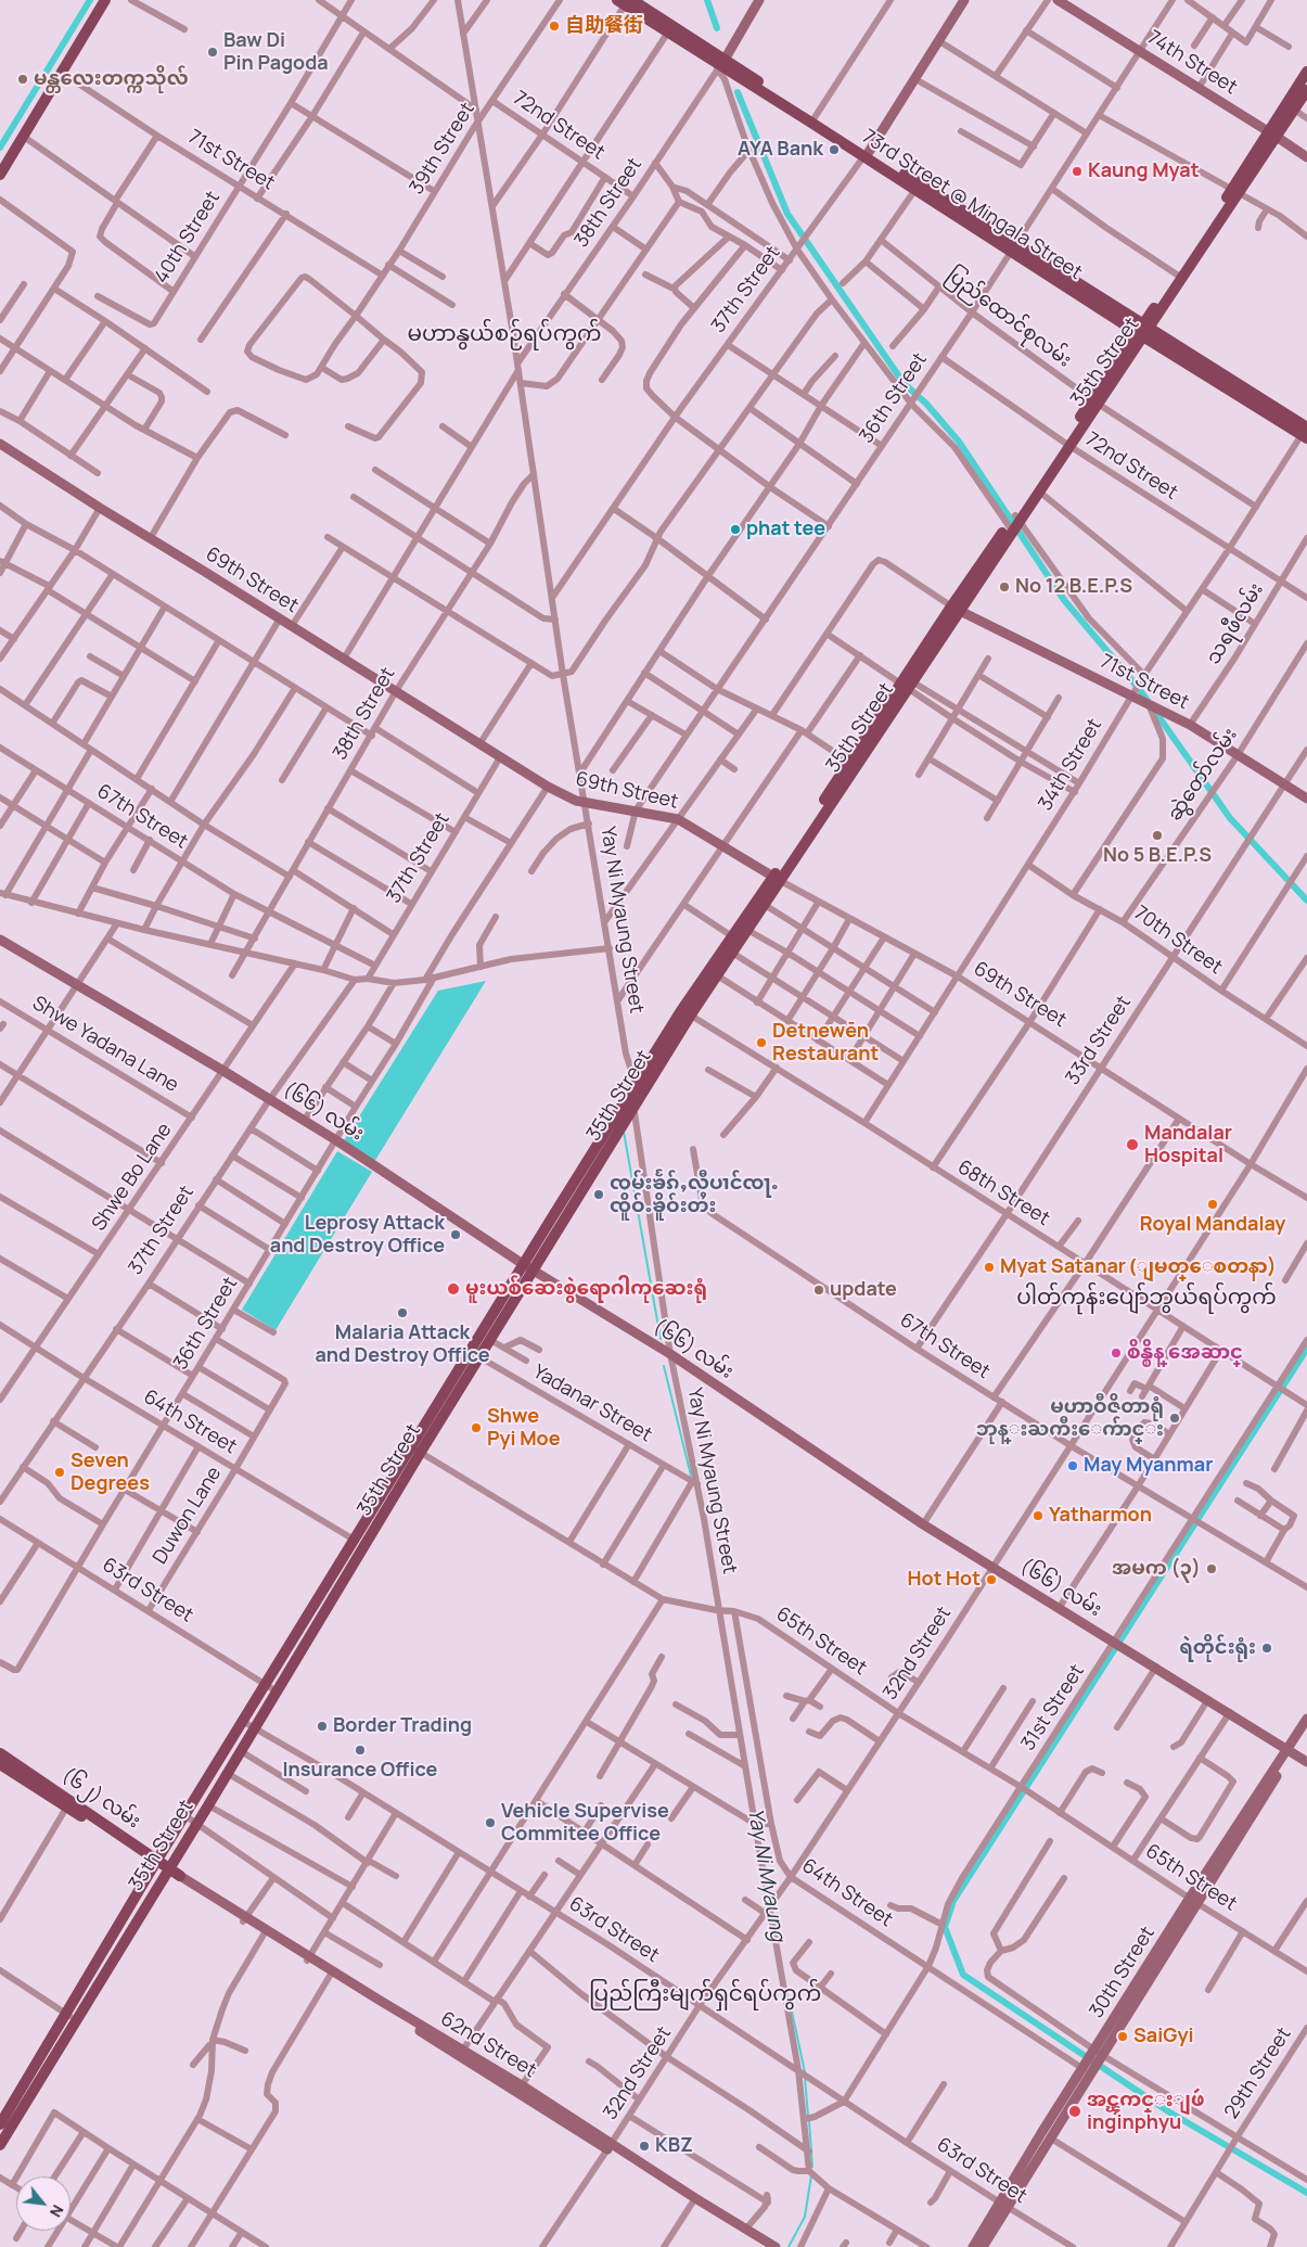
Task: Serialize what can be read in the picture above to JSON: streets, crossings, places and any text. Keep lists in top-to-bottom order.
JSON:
{
  "streets": {
    "main road": [
      "74th Street",
      "71st Street",
      "73rd Street @ Mingala Street",
      "37th Street",
      "35th Street",
      "69th Street",
      "(၆၆) လမ်း",
      "(၆၂) လမ်း",
      "30th Street",
      "62nd Street"
    ],
    "street": [
      "72nd Street",
      "39th Street",
      "38th Street",
      "40th Street",
      "ပြည်ထောင်စုလမ်း",
      "36th Street",
      "သရဖီလမ်း",
      "34th Street",
      "ဆွဲတော်လမ်း",
      "67th Street",
      "Yay Ni Myaung Street",
      "70th Street",
      "33rd Street",
      "Shwe Yadana Lane",
      "Shwe Bo Lane",
      "68th Street",
      "Yadanar Street",
      "64th Street",
      "Duwon Lane",
      "63rd Street",
      "65th Street",
      "32nd Street",
      "31st Street",
      "29th Street"
    ]
  },
  "crossings": [
    ["74th Street", "35th Street"],
    ["74th Street", "36th Street"],
    ["72nd Street", "39th Street"],
    ["72nd Street", "38th Street"],
    ["72nd Street", "35th Street"],
    ["72nd Street", "36th Street"],
    ["72nd Street", "သရဖီလမ်း"],
    ["72nd Street", "34th Street"],
    ["39th Street", "71st Street"],
    ["39th Street", "Yay Ni Myaung Street"],
    ["71st Street", "40th Street"],
    ["71st Street", "35th Street"],
    ["71st Street", "သရဖီလမ်း"],
    ["71st Street", "34th Street"],
    ["71st Street", "ဆွဲတော်လမ်း"],
    ["71st Street", "33rd Street"],
    ["38th Street", "73rd Street @ Mingala Street"],
    ["38th Street", "69th Street"],
    ["38th Street", "67th Street"],
    ["38th Street", "Yay Ni Myaung Street"],
    ["73rd Street @ Mingala Street", "37th Street"],
    ["73rd Street @ Mingala Street", "35th Street"],
    ["73rd Street @ Mingala Street", "36th Street"],
    ["73rd Street @ Mingala Street", "34th Street"],
    ["37th Street", "69th Street"],
    ["37th Street", "67th Street"],
    ["37th Street", "Yay Ni Myaung Street"],
    ["37th Street", "(၆၆) လမ်း"],
    ["37th Street", "64th Street"],
    ["ပြည်ထောင်စုလမ်း", "35th Street"],
    ["ပြည်ထောင်စုလမ်း", "36th Street"],
    ["ပြည်ထောင်စုလမ်း", "34th Street"],
    ["35th Street", "69th Street"],
    ["35th Street", "Yay Ni Myaung Street"],
    ["35th Street", "(၆၆) လမ်း"],
    ["35th Street", "68th Street"],
    ["35th Street", "Yadanar Street"],
    ["35th Street", "64th Street"],
    ["35th Street", "63rd Street"],
    ["35th Street", "65th Street"],
    ["35th Street", "(၆၂) လမ်း"],
    ["35th Street", "62nd Street"],
    ["36th Street", "69th Street"],
    ["36th Street", "(၆၆) လမ်း"],
    ["36th Street", "64th Street"],
    ["36th Street", "Duwon Lane"],
    ["36th Street", "63rd Street"],
    ["69th Street", "34th Street"],
    ["69th Street", "Yay Ni Myaung Street"],
    ["69th Street", "33rd Street"],
    ["69th Street", "32nd Street"],
    ["34th Street", "70th Street"],
    ["34th Street", "68th Street"],
    ["ဆွဲတော်လမ်း", "70th Street"],
    ["67th Street", "33rd Street"],
    ["67th Street", "32nd Street"],
    ["67th Street", "31st Street"],
    ["Yay Ni Myaung Street", "(၆၆) လမ်း"],
    ["Yay Ni Myaung Street", "Yadanar Street"],
    ["Yay Ni Myaung Street", "64th Street"],
    ["Yay Ni Myaung Street", "63rd Street"],
    ["Yay Ni Myaung Street", "32nd Street"],
    ["70th Street", "33rd Street"],
    ["33rd Street", "68th Street"],
    ["Shwe Yadana Lane", "Shwe Bo Lane"],
    ["(၆၆) လမ်း", "Shwe Bo Lane"],
    ["(၆၆) လမ်း", "32nd Street"],
    ["(၆၆) လမ်း", "31st Street"],
    ["(၆၆) လမ်း", "30th Street"],
    ["Shwe Bo Lane", "64th Street"],
    ["68th Street", "32nd Street"],
    ["68th Street", "31st Street"],
    ["64th Street", "Duwon Lane"],
    ["64th Street", "32nd Street"],
    ["64th Street", "31st Street"],
    ["64th Street", "30th Street"],
    ["64th Street", "29th Street"],
    ["Duwon Lane", "63rd Street"],
    ["63rd Street", "32nd Street"],
    ["63rd Street", "31st Street"],
    ["63rd Street", "30th Street"],
    ["65th Street", "32nd Street"],
    ["65th Street", "31st Street"],
    ["65th Street", "30th Street"],
    ["32nd Street", "62nd Street"],
    ["(၆၂) လမ်း", "62nd Street"]
  ],
  "districts": ["မဟာနွယ်စဉ်ရပ်ကွက်", "ပါတ်ကုန်းပျော်ဘွယ်ရပ်ကွက်", "ပြည်ကြီးမျက်ရှင်ရပ်ကွက်"],
  "water": ["Yay Ni Myaung"],
  "places": [
    "自助餐街",
    "Baw Di Pin Pagoda",
    "မန္တလေးတက္ကသိုလ်",
    "AYA Bank",
    "Kaung Myat",
    "phat tee",
    "No 12 B.E.P.S",
    "No 5 B.E.P.S",
    "Detnewēn Restaurant",
    "Mandalar Hospital",
    "ၸုမ်းၶႅၵ်ႇလီပၢင်ၸႃႉ ၸိူဝ်ႉၶိူဝ်းတႆး",
    "Royal Mandalay",
    "Leprosy Attack and Destroy Office",
    "Myat Satanar (ျမတ္ေစတနာ)",
    "မူးယစ်ဆေးစွဲရောဂါကုဆေးရုံ",
    "update",
    "Malaria Attack and Destroy Office",
    "စိန္စိန္ အေဆာင္",
    "မဟာဝီဇိတာရုံ ဘုန္းႀကီးေက်ာင္း",
    "Shwe Pyi Moe",
    "May Myanmar",
    "Seven Degrees",
    "Yatharmon",
    "အမက (၃)",
    "Hot Hot",
    "ရဲတိုင်းရုံး",
    "Border Trading",
    "Insurance Office",
    "Vehicle Supervise Commitee Office",
    "SaiGyi",
    "အင္ၾကင္းျဖဴ inginphyu",
    "KBZ"
  ],
  "north": "bottom right"
}
